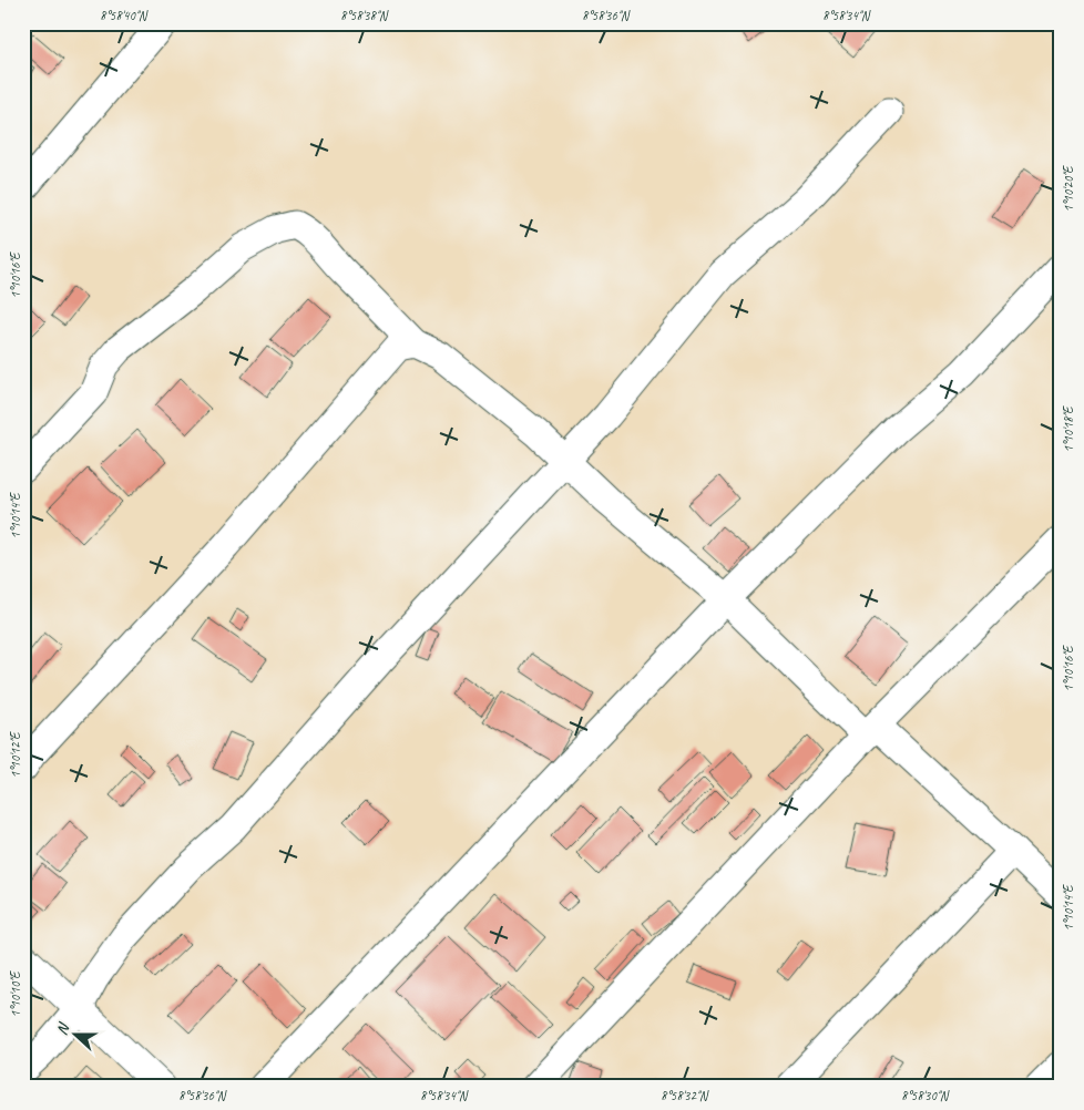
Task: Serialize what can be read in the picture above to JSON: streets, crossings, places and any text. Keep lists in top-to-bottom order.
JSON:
{
  "north": "left",
  "coordinates": [
    "8°58'40\"N",
    "8°58'38\"N",
    "8°58'36\"N",
    "8°58'34\"N",
    "1°10'20\"E",
    "1°10'16\"E",
    "1°10'18\"E",
    "1°10'14\"E",
    "1°10'12\"E",
    "1°10'10\"E",
    "8°58'32\"N",
    "8°58'30\"N"
  ]
}
